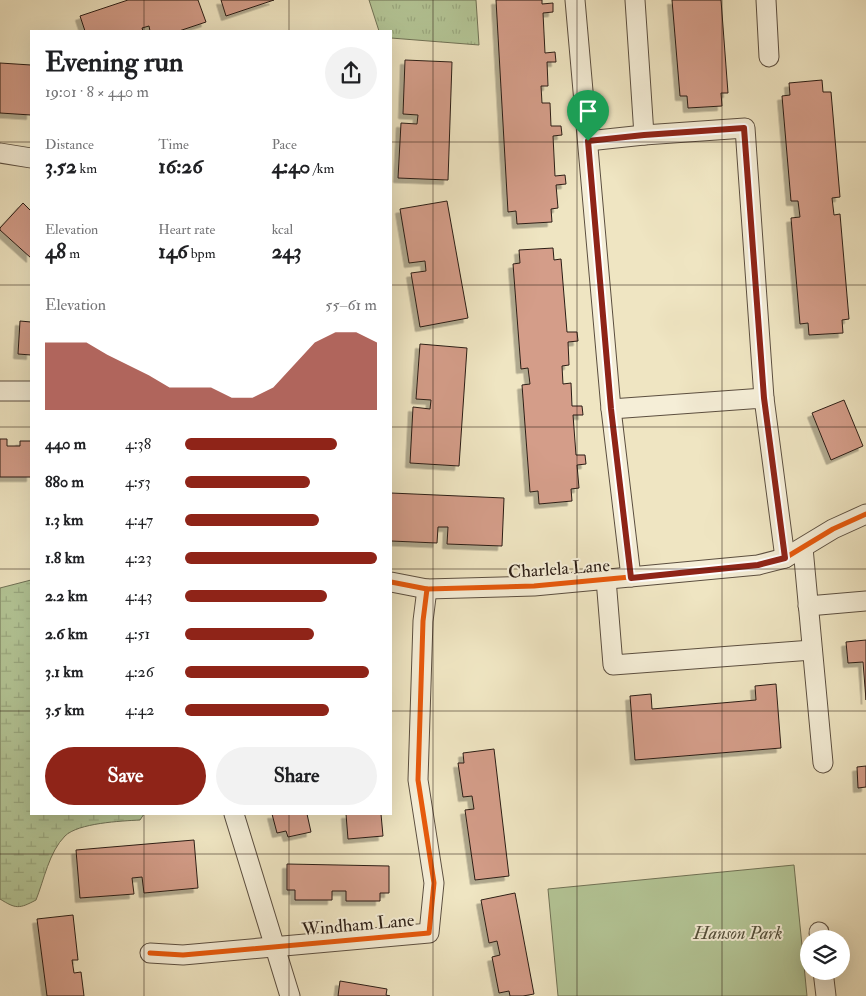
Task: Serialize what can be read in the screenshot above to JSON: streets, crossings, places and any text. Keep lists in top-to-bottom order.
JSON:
{
  "streets": {
    "street": ["Charlela Lane", "Windham Lane"]
  },
  "crossings": [
    ["Charlela Lane", "Windham Lane"]
  ],
  "parks": ["Hanson Park"],
  "page": {
    "heading": ["Evening run", "19:01 · 8 × 440 m"],
    "stats": [
      ["Distance", "3.52 km"],
      ["Time", "16:26"],
      ["Pace", "4:40 /km"],
      ["Elevation", "48 m"],
      ["Heart rate", "146 bpm"],
      ["kcal", "243"]
    ],
    "chart": ["Elevation", "55–61 m"],
    "list": [
      {
        "name": "440 m",
        "note": "4:38"
      },
      {
        "name": "880 m",
        "note": "4:53"
      },
      {
        "name": "1.3 km",
        "note": "4:47"
      },
      {
        "name": "1.8 km",
        "note": "4:23"
      },
      {
        "name": "2.2 km",
        "note": "4:43"
      },
      {
        "name": "2.6 km",
        "note": "4:51"
      },
      {
        "name": "3.1 km",
        "note": "4:26"
      },
      {
        "name": "3.5 km",
        "note": "4:42"
      }
    ],
    "buttons": ["Save", "Share"]
  }
}
